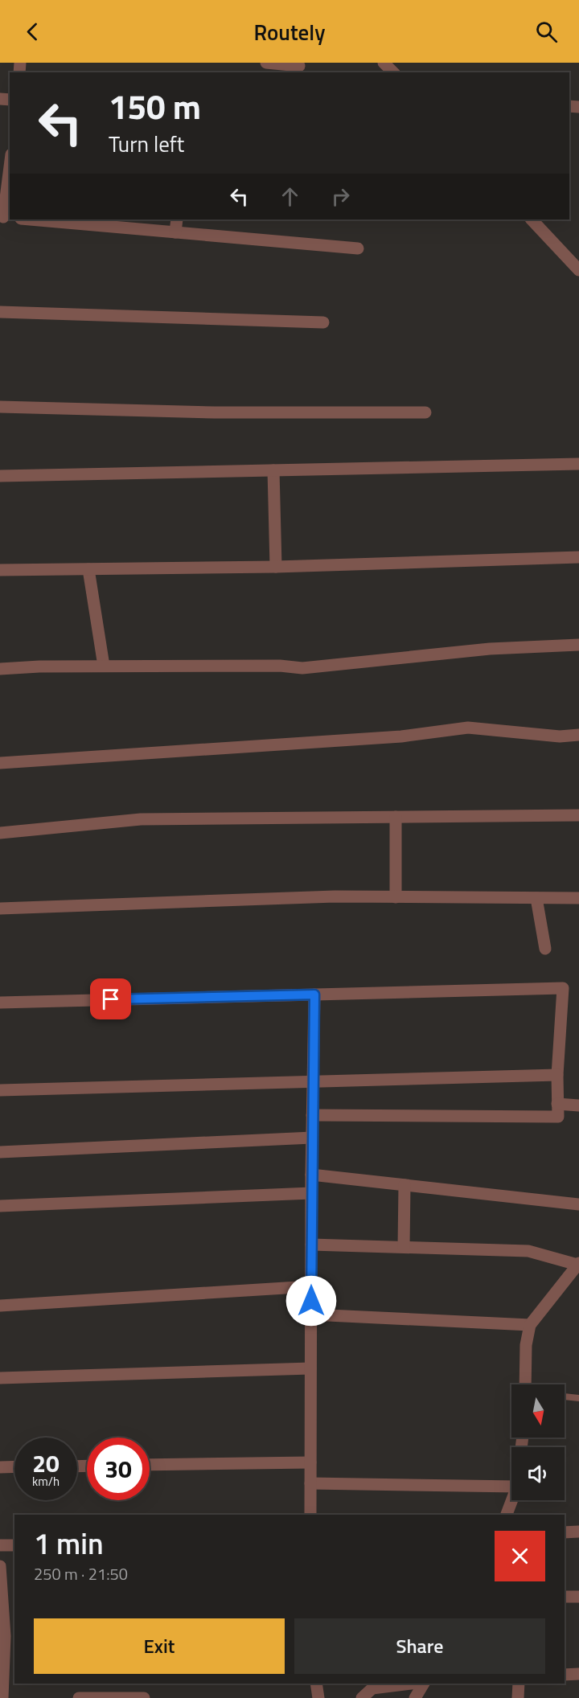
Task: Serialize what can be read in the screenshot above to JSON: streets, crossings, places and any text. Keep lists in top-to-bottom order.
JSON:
{
  "north": "bottom",
  "page": {
    "header": "Routely",
    "turn": ["150 m", "Turn left"],
    "speed": "20 km/h",
    "limit": "30",
    "heading": ["1 min", "250 m · 21:50"],
    "buttons": ["Exit", "Share"]
  }
}
